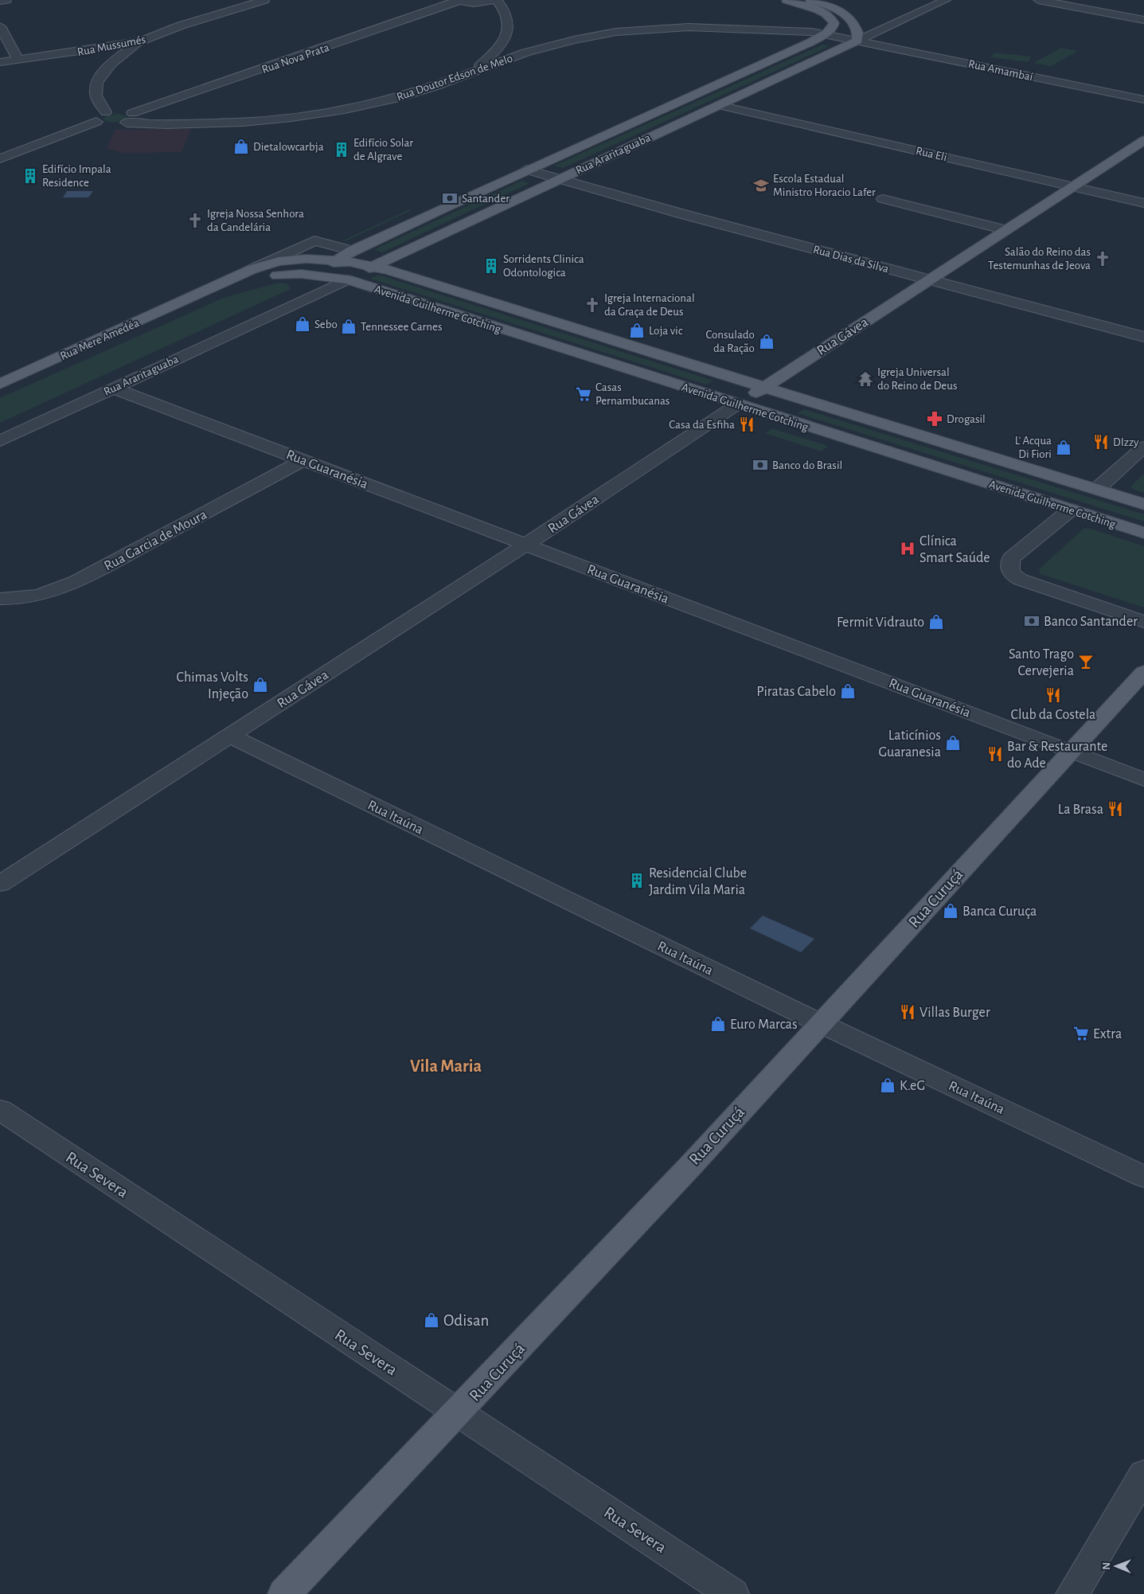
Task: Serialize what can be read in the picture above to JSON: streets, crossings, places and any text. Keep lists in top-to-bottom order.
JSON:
{
  "streets": {
    "main road": [
      "Rua Araritaguaba",
      "Avenida Guilherme Cotching",
      "Rua Gávea",
      "Rua Mere Amedéa",
      "Rua Curuçá"
    ],
    "street": [
      "Rua Mussumés",
      "Rua Nova Prata",
      "Rua Amambaí",
      "Rua Doutor Edson de Melo",
      "Rua Eli",
      "Rua Dias da Silva",
      "Rua Guaranésia",
      "Rua Garcia de Moura",
      "Rua Itaúna",
      "Rua Severa"
    ]
  },
  "crossings": [
    ["Rua Nova Prata", "Rua Doutor Edson de Melo"],
    ["Rua Amambaí", "Rua Doutor Edson de Melo"],
    ["Rua Amambaí", "Rua Araritaguaba"],
    ["Rua Doutor Edson de Melo", "Rua Araritaguaba"],
    ["Rua Araritaguaba", "Rua Eli"],
    ["Rua Araritaguaba", "Rua Dias da Silva"],
    ["Rua Araritaguaba", "Avenida Guilherme Cotching"],
    ["Rua Araritaguaba", "Rua Mere Amedéa"],
    ["Rua Araritaguaba", "Rua Guaranésia"],
    ["Rua Eli", "Rua Gávea"],
    ["Rua Dias da Silva", "Rua Gávea"],
    ["Avenida Guilherme Cotching", "Rua Gávea"],
    ["Avenida Guilherme Cotching", "Rua Mere Amedéa"],
    ["Rua Gávea", "Rua Guaranésia"],
    ["Rua Gávea", "Rua Itaúna"],
    ["Rua Guaranésia", "Rua Garcia de Moura"],
    ["Rua Guaranésia", "Rua Curuçá"],
    ["Rua Itaúna", "Rua Curuçá"],
    ["Rua Curuçá", "Rua Severa"]
  ],
  "districts": ["Vila Maria"],
  "places": {
    "shop": [
      "Dietalowcarbja",
      "Sebo",
      "Tennessee Carnes",
      "Loja vic",
      "Consulado da Ração",
      "L' Acqua Di Fiori",
      "Fermit Vidrauto",
      "Chimas Volts Injeção",
      "Piratas Cabelo",
      "Laticínios Guaranesia",
      "Banca Curuça",
      "Euro Marcas",
      "K.eG",
      "Odisan"
    ],
    "building": [
      "Edifício Solar de Algrave",
      "Edifício Impala Residence",
      "Sorridents Clinica Odontologica",
      "Residencial Clube Jardim Vila Maria"
    ],
    "school or university": ["Escola Estadual Ministro Horacio Lafer"],
    "bank": ["Santander", "Banco do Brasil", "Banco Santander"],
    "church": ["Igreja Nossa Senhora da Candelária", "Salão do Reino das Testemunhas de Jeova", "Igreja Internacional da Graça de Deus"],
    "temple": ["Igreja Universal do Reino de Deus"],
    "supermarket": ["Casas Pernambucanas", "Extra"],
    "pharmacy": ["Drogasil"],
    "restaurant": [
      "Casa da Esfiha",
      "DIzzy",
      "Club da Costela",
      "Bar & Restaurante do Ade",
      "La Brasa",
      "Villas Burger"
    ],
    "hospital": ["Clínica Smart Saúde"],
    "bar": ["Santo Trago Cervejeria"]
  },
  "north": "left"
}
